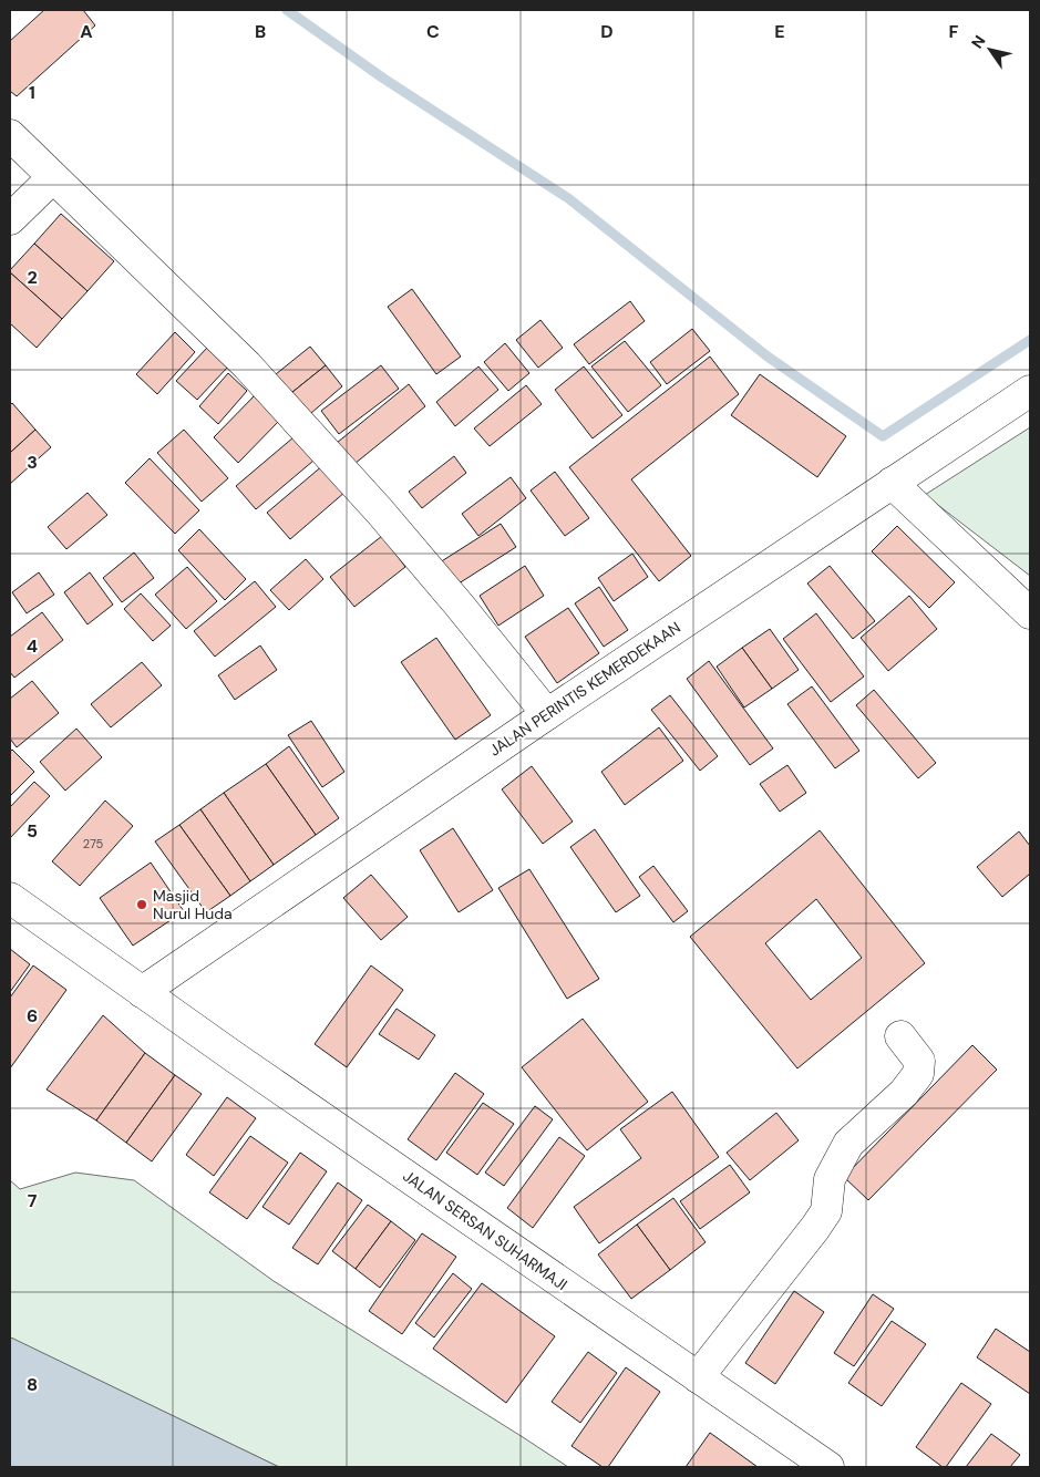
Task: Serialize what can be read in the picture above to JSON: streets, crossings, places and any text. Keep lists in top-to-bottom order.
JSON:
{
  "streets": {
    "main road": ["JALAN PERINTIS KEMERDEKAAN", "JALAN SERSAN SUHARMAJI"]
  },
  "crossings": [
    ["JALAN PERINTIS KEMERDEKAAN", "JALAN SERSAN SUHARMAJI"]
  ],
  "places": ["Masjid Nurul Huda"],
  "house_numbers": ["275"],
  "north": "top left",
  "grid": {
    "columns": [
      "A",
      "B",
      "C",
      "D",
      "E",
      "F"
    ],
    "rows": [
      "1",
      "2",
      "3",
      "4",
      "5",
      "6",
      "7",
      "8"
    ]
  }
}
